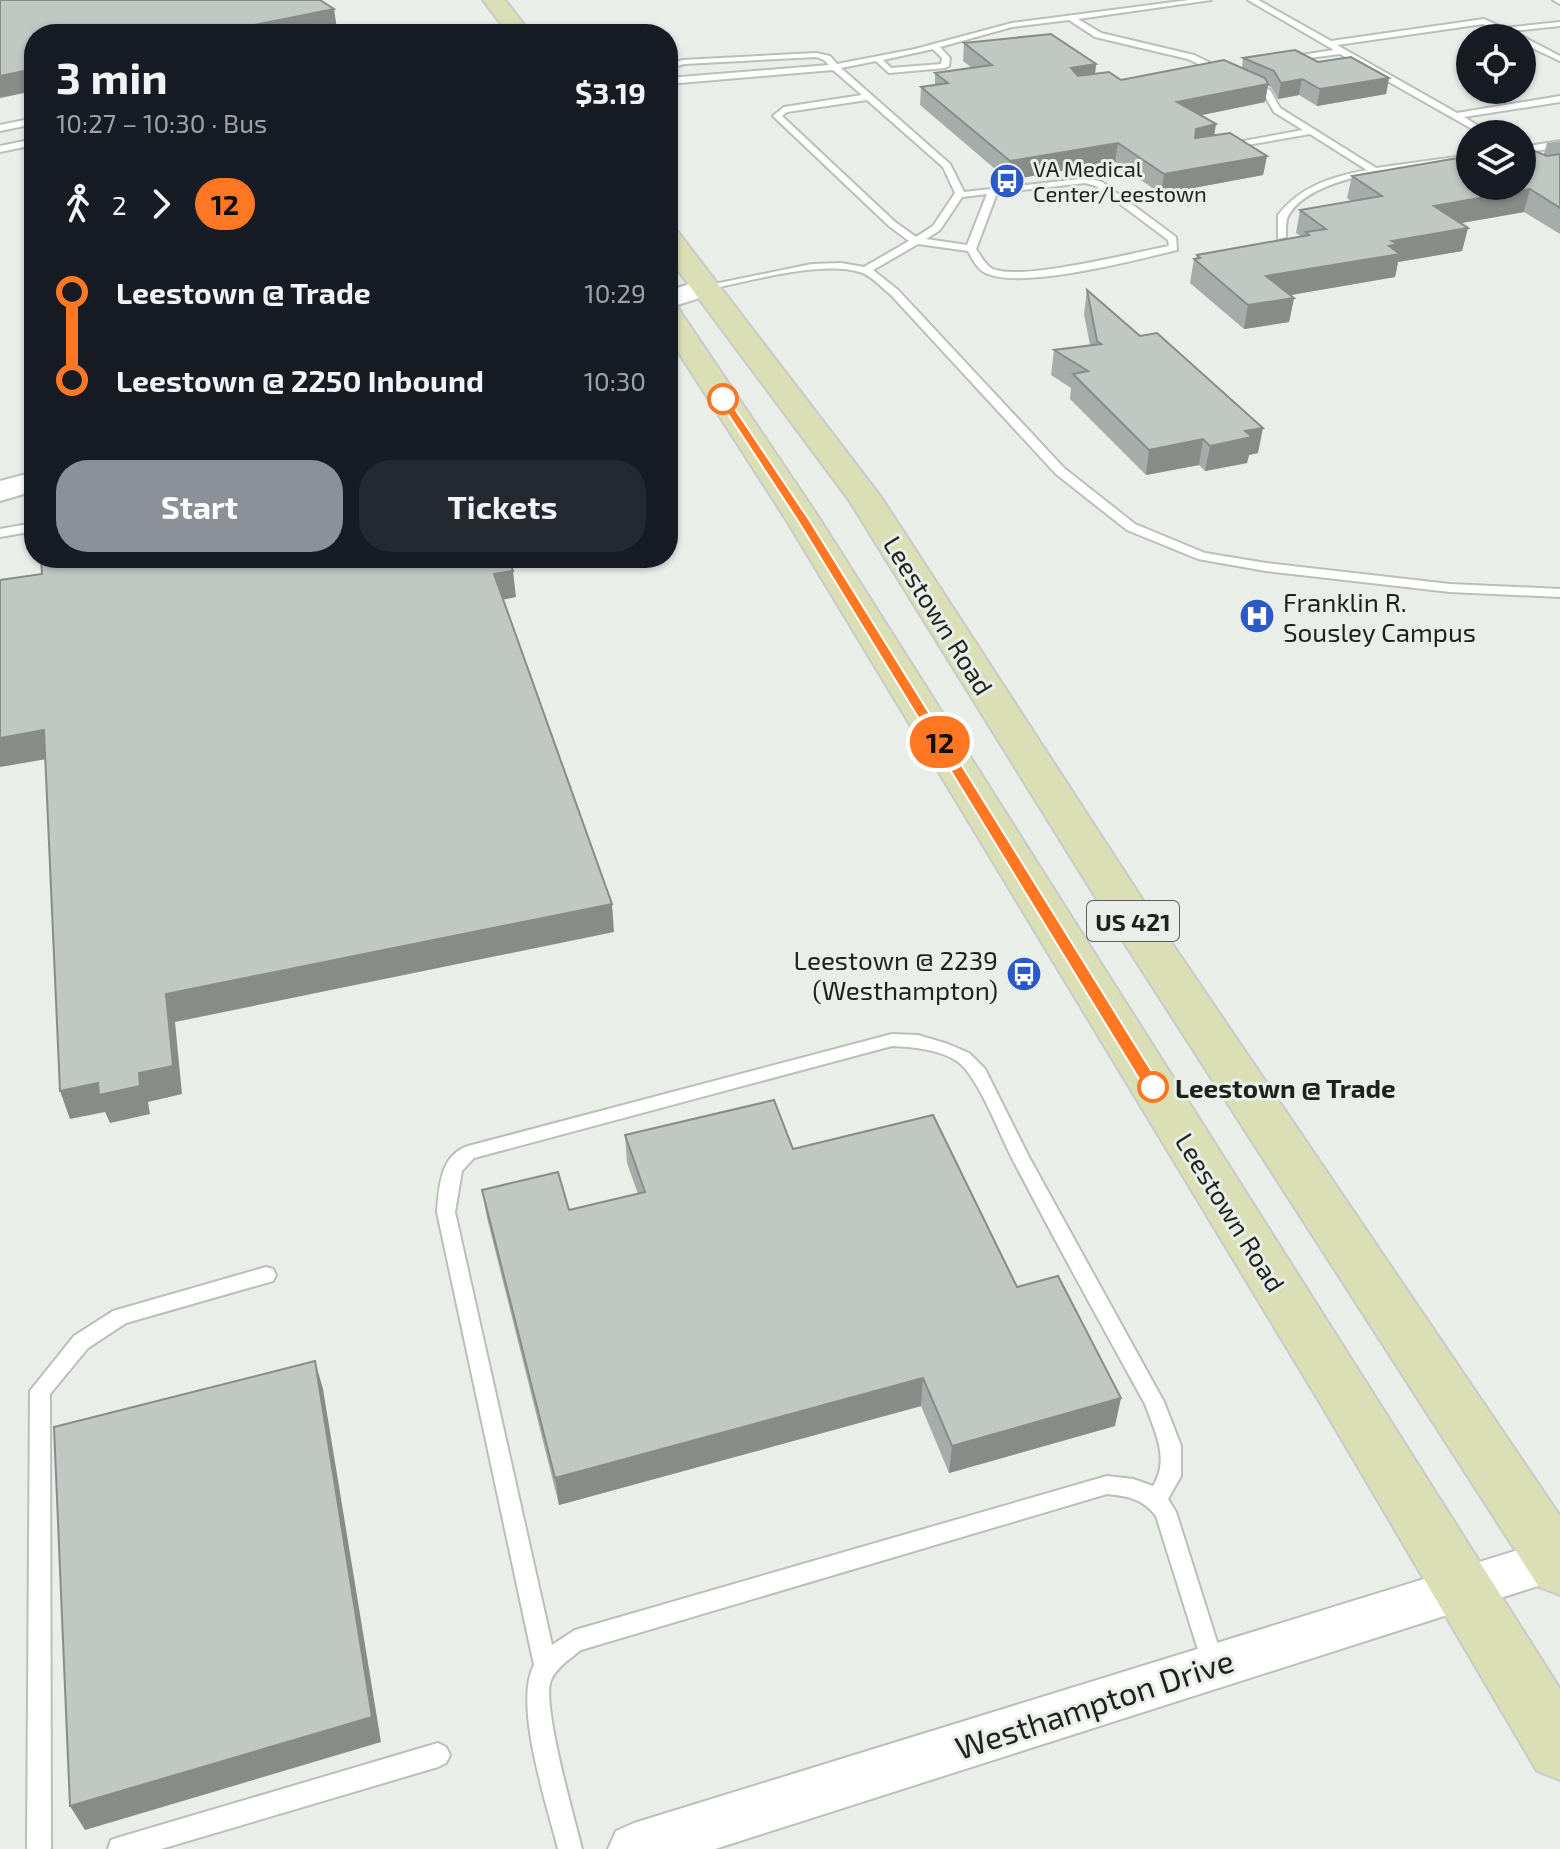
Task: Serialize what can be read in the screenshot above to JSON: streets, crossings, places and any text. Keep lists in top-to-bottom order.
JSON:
{
  "streets": {
    "main road": ["Leestown Road", "US 421"],
    "street": ["Westhampton Drive"]
  },
  "crossings": [
    ["Leestown Road", "Westhampton Drive"]
  ],
  "places": {
    "bus stop": ["VA Medical Center/Leestown", "Leestown @ 2239 (Westhampton)"],
    "hospital": ["Franklin R. Sousley Campus"],
    "other": ["Leestown @ Trade"]
  },
  "lines": ["bus line 12"],
  "page": {
    "on_map": "12",
    "heading": ["3 min", "10:27 – 10:30 · Bus", "$3.19"],
    "legs": ["2", "12"],
    "list": [
      {
        "name": "Leestown @ Trade",
        "value": "10:29"
      },
      {
        "name": "Leestown @ 2250 Inbound",
        "value": "10:30"
      }
    ],
    "buttons": ["Start", "Tickets"]
  }
}
